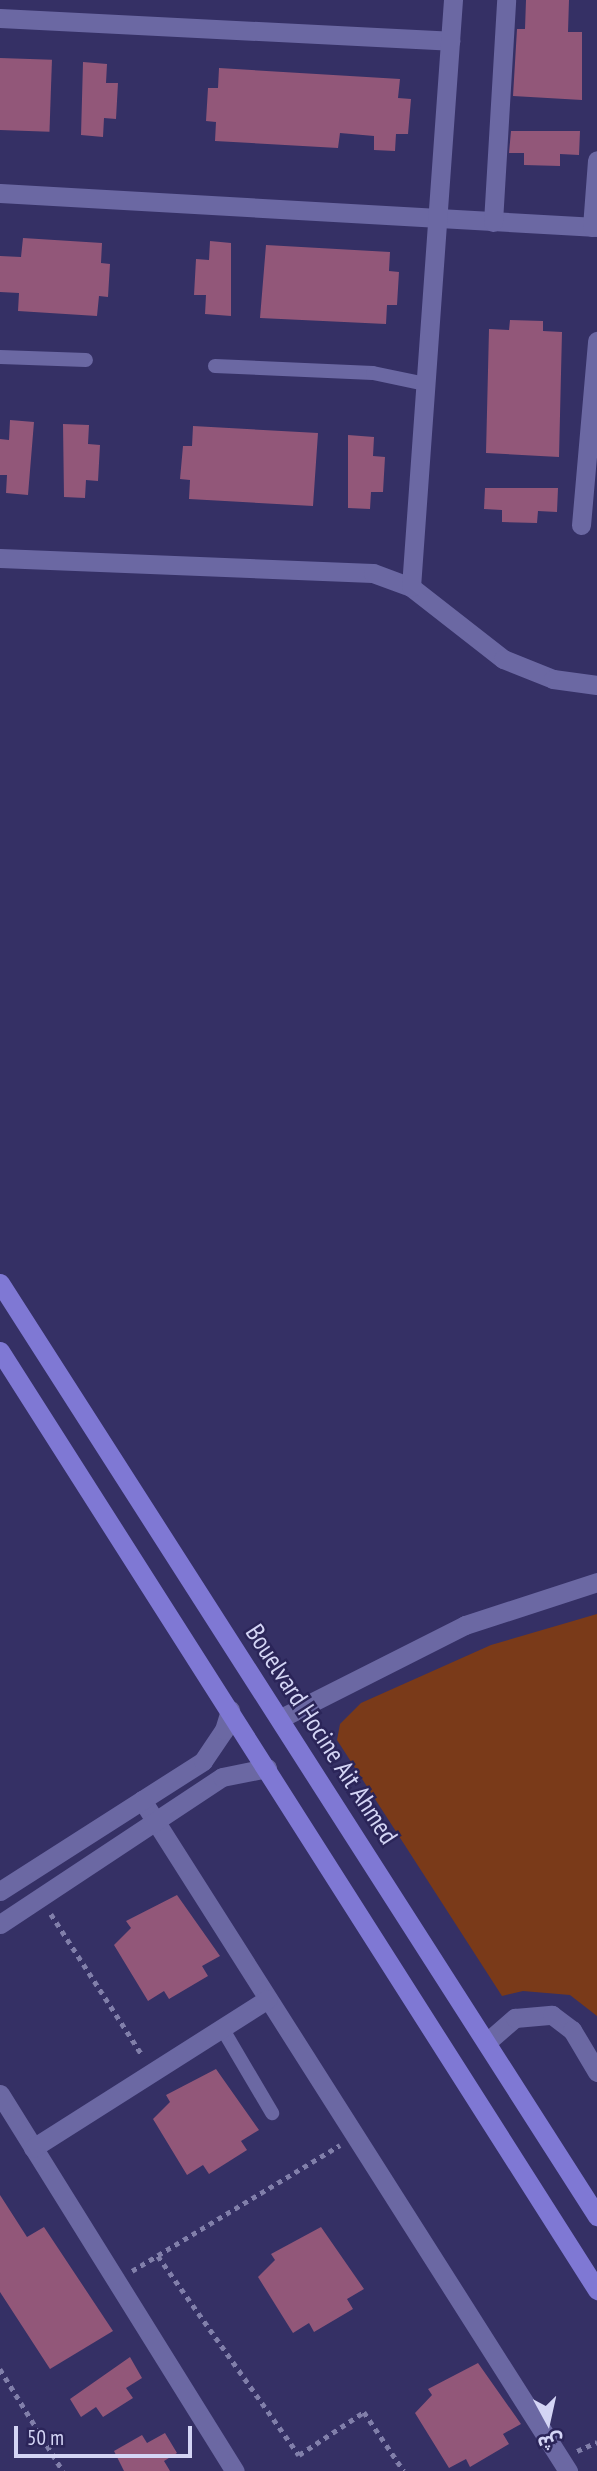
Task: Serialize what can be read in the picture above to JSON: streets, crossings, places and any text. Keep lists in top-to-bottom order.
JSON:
{
  "streets": {
    "main road": ["Bouelvard Hocine Ait Ahmed"]
  },
  "scale_bar": "50 m",
  "north": "bottom"
}
